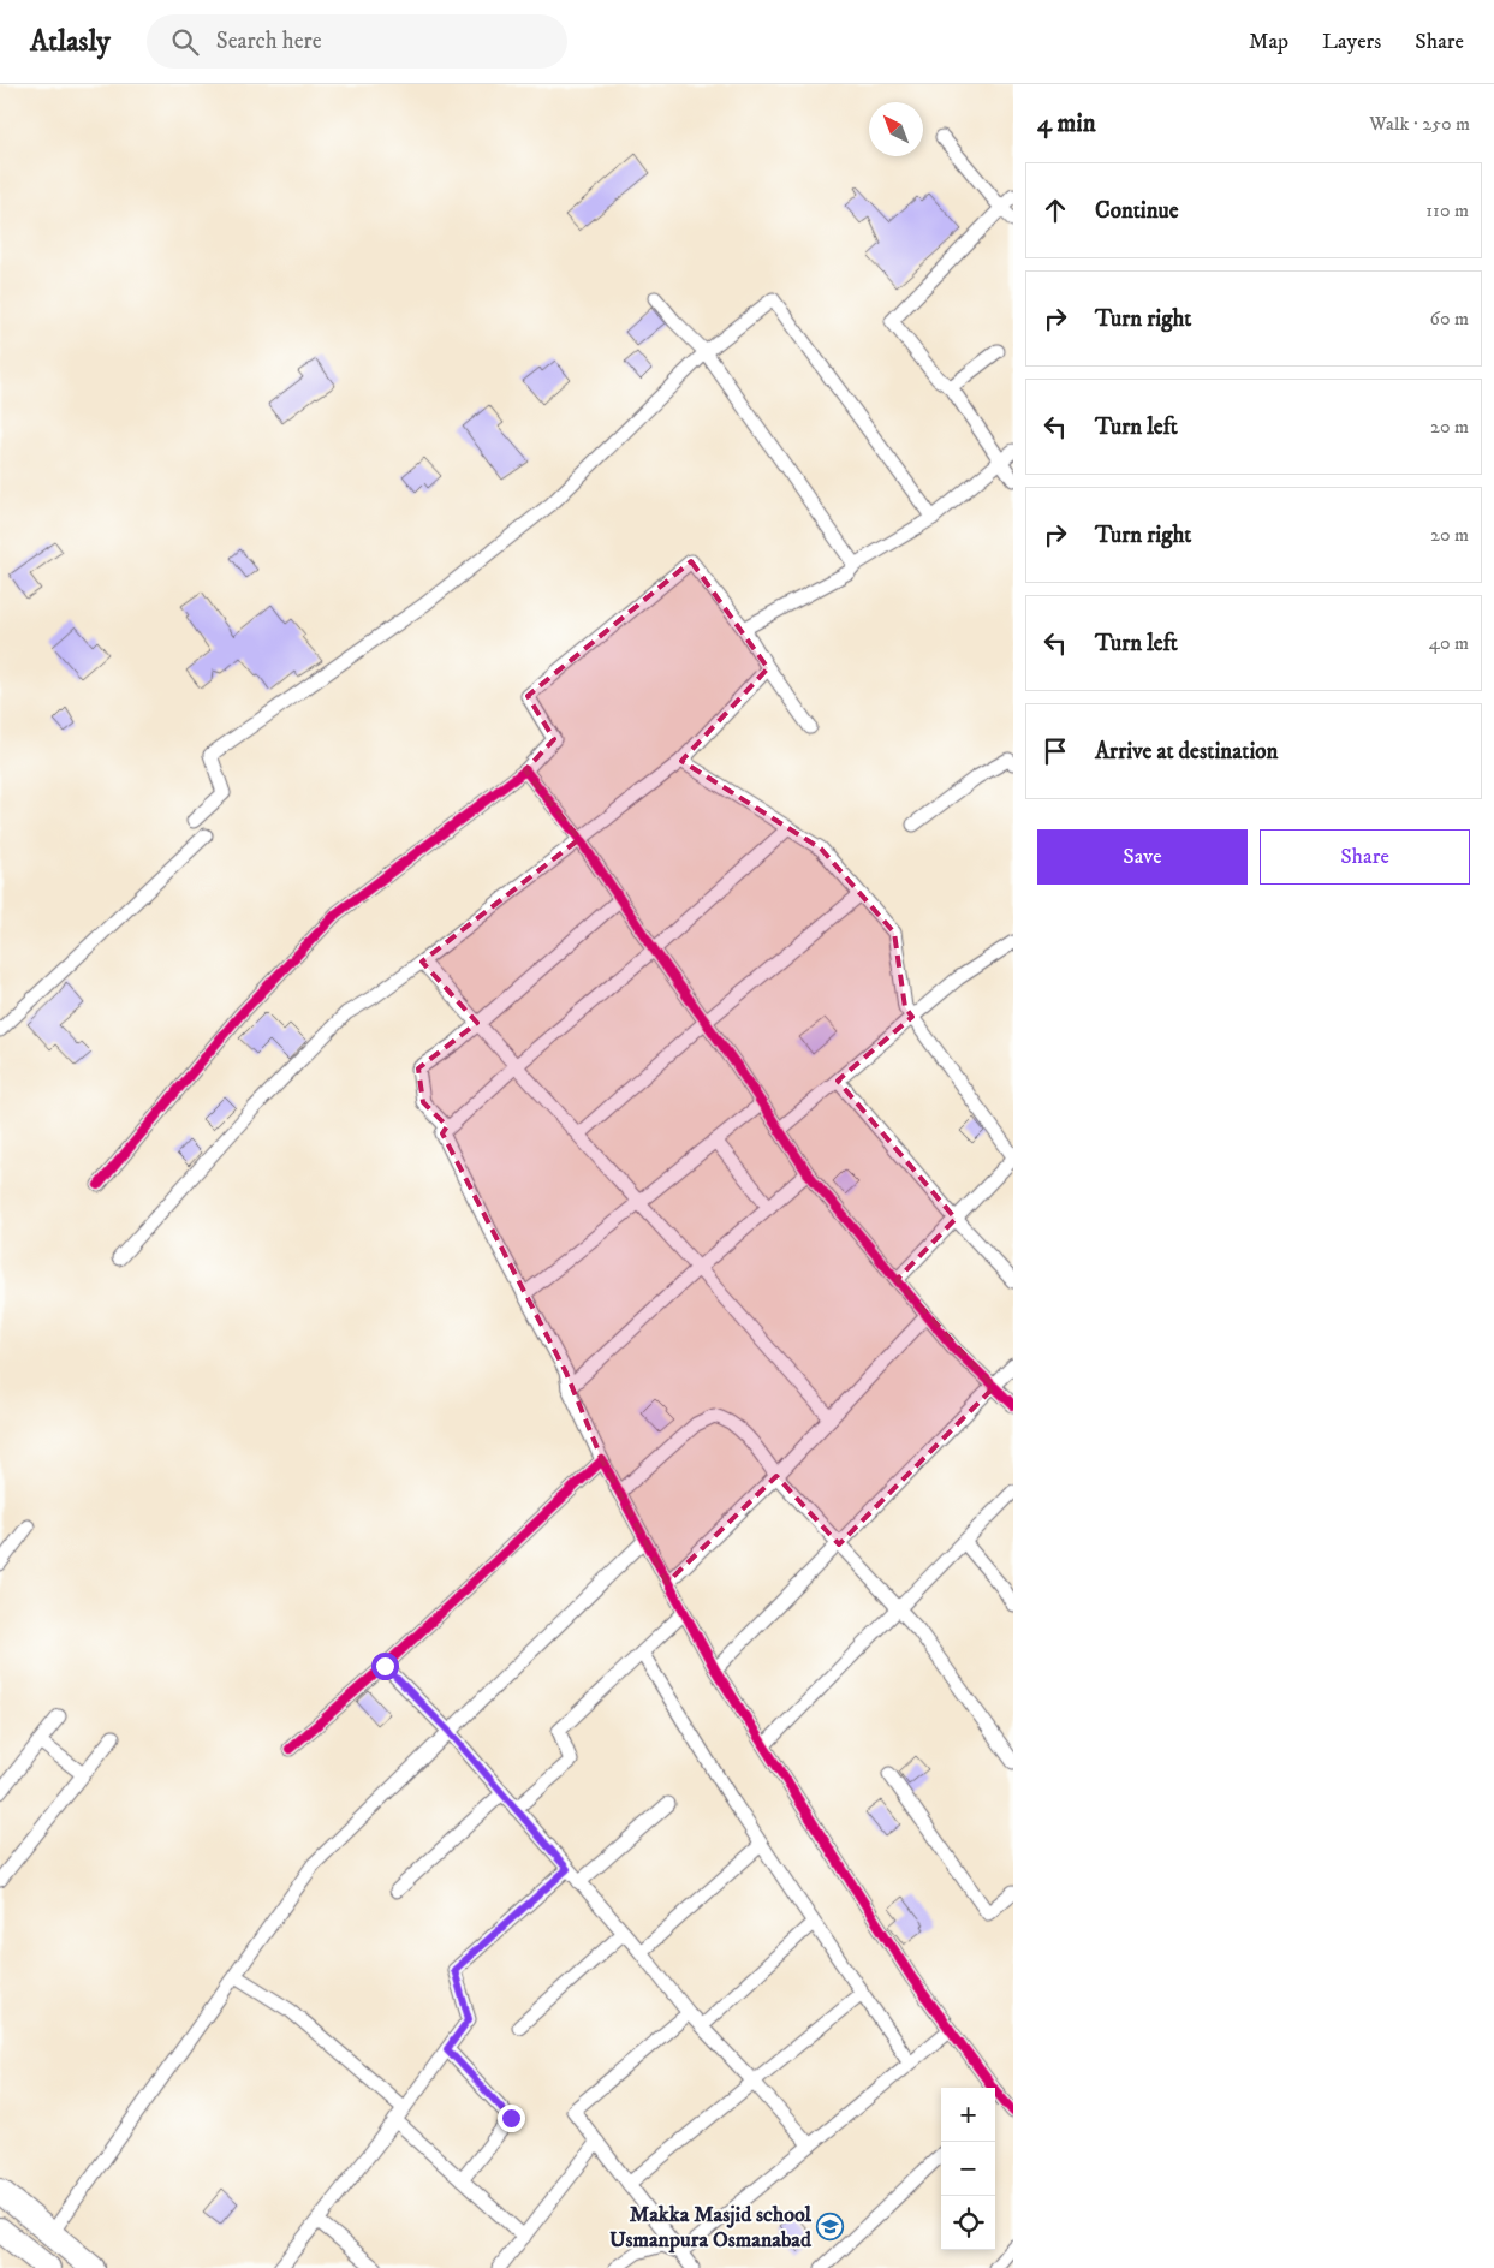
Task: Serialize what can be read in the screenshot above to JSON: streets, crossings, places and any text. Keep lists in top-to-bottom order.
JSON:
{
  "places": {
    "school or university": ["Makka Masjid school Usmanpura Osmanabad"]
  },
  "north": "top left",
  "page": {
    "header": "Atlasly",
    "search": "Search here",
    "nav": ["Map", "Layers", "Share"],
    "heading": ["4 min", "Walk · 250 m"],
    "list": [
      ["Continue", "110 m"],
      ["Turn right", "60 m"],
      ["Turn left", "20 m"],
      ["Turn right", "20 m"],
      ["Turn left", "40 m"],
      "Arrive at destination"
    ],
    "buttons": ["Save", "Share"],
    "map_buttons": ["+", "−"]
  }
}
